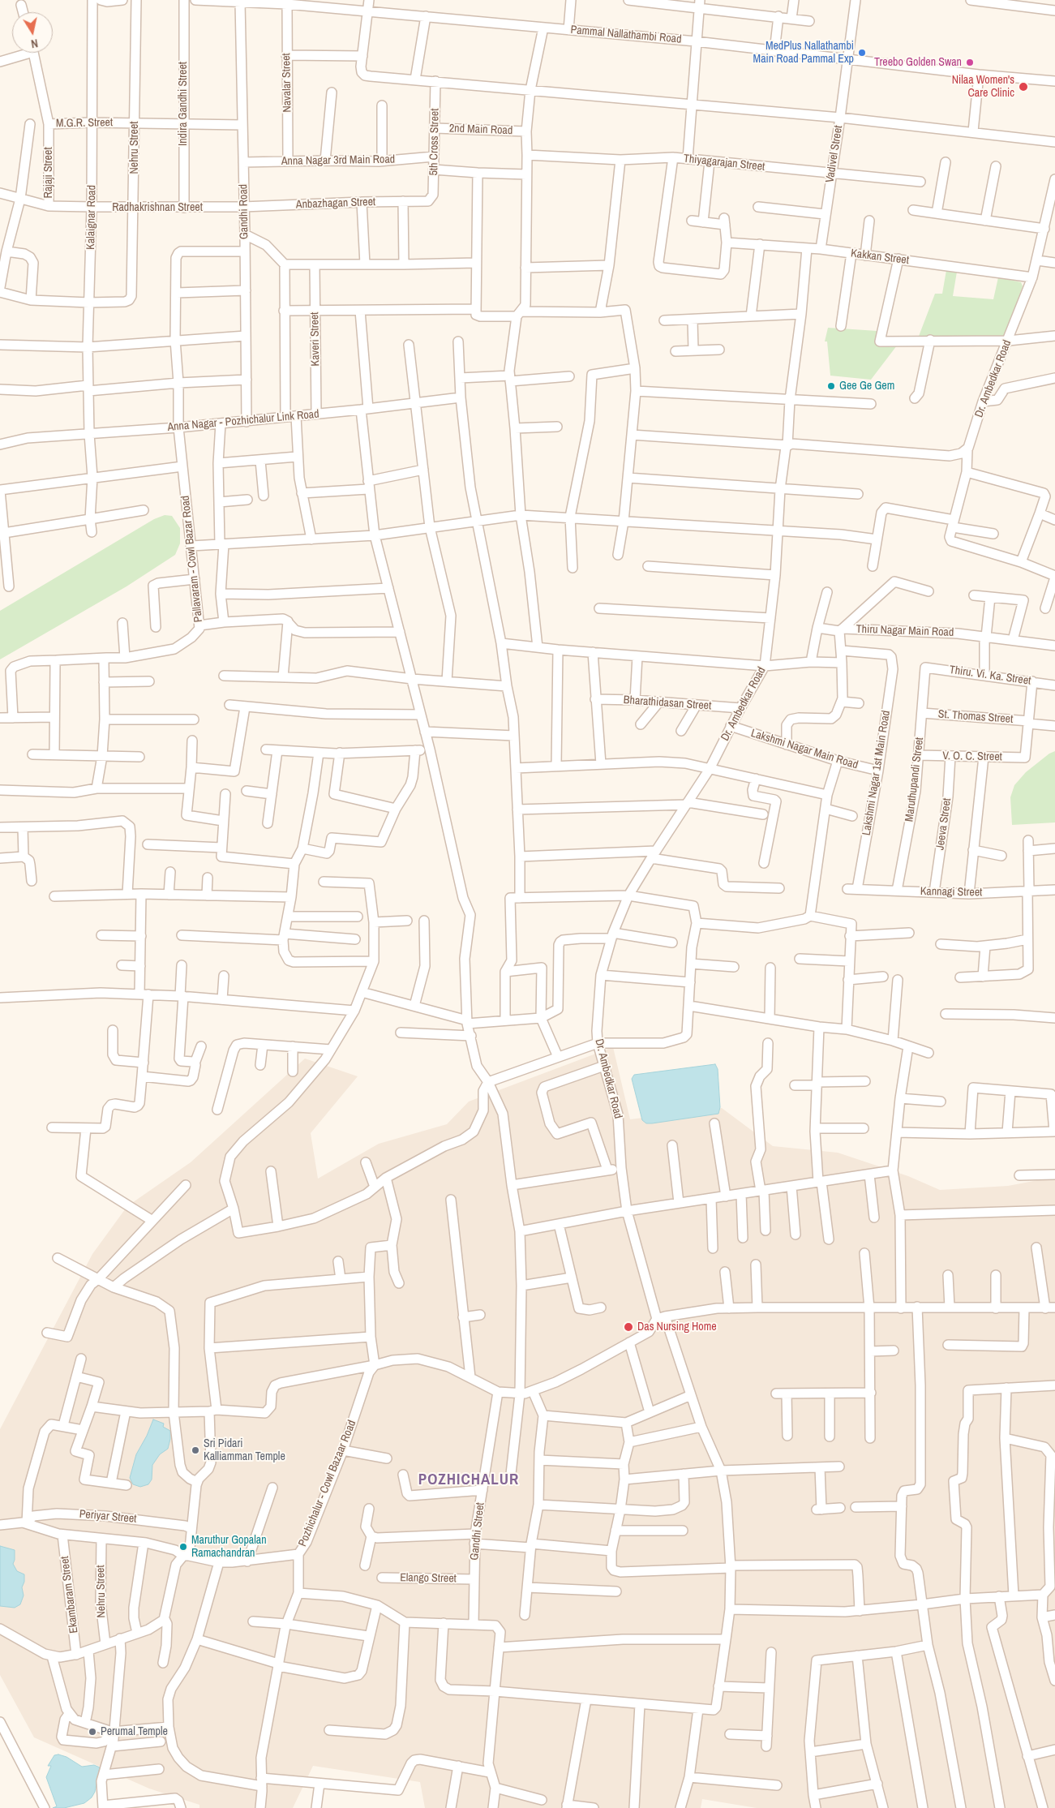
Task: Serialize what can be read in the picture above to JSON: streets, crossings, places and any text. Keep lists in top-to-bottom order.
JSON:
{
  "streets": {
    "street": [
      "Pammal Nallathambi Road",
      "Navalar Street",
      "Indira Gandhi Street",
      "M.G.R. Street",
      "2nd Main Road",
      "5th Cross Street",
      "Nehru Street",
      "Vadivel Street",
      "Anna Nagar 3rd Main Road",
      "Thiyagarajan Street",
      "Rajaji Street",
      "Anbazhagan Street",
      "Radhakrishnan Street",
      "Gandhi Road",
      "Kalaignar Road",
      "Kakkan Street",
      "Kaveri Street",
      "Dr. Ambedkar Road",
      "Anna Nagar - Pozhichalur Link Road",
      "Pallavaram - Cowl Bazar Road",
      "Thiru Nagar Main Road",
      "Thiru. Vi. Ka. Street",
      "Bharathidasan Street",
      "St. Thomas Street",
      "Lakshmi Nagar Main Road",
      "V. O. C. Street",
      "Lakshmi Nagar 1st Main Road",
      "Maruthupandi Street",
      "Jeeva Street",
      "Kannagi Street",
      "Pozhichalur - Cowl Bazaar Road",
      "Periyar Street",
      "Gandhi Street",
      "Elango Street",
      "Ekambaram Street"
    ]
  },
  "crossings": [
    ["Pammal Nallathambi Road", "Navalar Street"],
    ["Pammal Nallathambi Road", "Vadivel Street"],
    ["Pammal Nallathambi Road", "Gandhi Road"],
    ["Navalar Street", "Anna Nagar 3rd Main Road"],
    ["Indira Gandhi Street", "M.G.R. Street"],
    ["Indira Gandhi Street", "Radhakrishnan Street"],
    ["M.G.R. Street", "Nehru Street"],
    ["M.G.R. Street", "Rajaji Street"],
    ["M.G.R. Street", "Gandhi Road"],
    ["M.G.R. Street", "Kalaignar Road"],
    ["2nd Main Road", "5th Cross Street"],
    ["5th Cross Street", "Anna Nagar 3rd Main Road"],
    ["5th Cross Street", "Anbazhagan Street"],
    ["Nehru Street", "Radhakrishnan Street"],
    ["Nehru Street", "Kalaignar Road"],
    ["Nehru Street", "Pozhichalur - Cowl Bazaar Road"],
    ["Vadivel Street", "Thiyagarajan Street"],
    ["Vadivel Street", "Kakkan Street"],
    ["Anna Nagar 3rd Main Road", "Gandhi Road"],
    ["Rajaji Street", "Radhakrishnan Street"],
    ["Anbazhagan Street", "Radhakrishnan Street"],
    ["Anbazhagan Street", "Gandhi Road"],
    ["Radhakrishnan Street", "Gandhi Road"],
    ["Radhakrishnan Street", "Kalaignar Road"],
    ["Gandhi Road", "Anna Nagar - Pozhichalur Link Road"],
    ["Gandhi Road", "Pallavaram - Cowl Bazar Road"],
    ["Kalaignar Road", "Anna Nagar - Pozhichalur Link Road"],
    ["Kakkan Street", "Dr. Ambedkar Road"],
    ["Kaveri Street", "Anna Nagar - Pozhichalur Link Road"],
    ["Dr. Ambedkar Road", "Bharathidasan Street"],
    ["Dr. Ambedkar Road", "Lakshmi Nagar Main Road"],
    ["Anna Nagar - Pozhichalur Link Road", "Pallavaram - Cowl Bazar Road"],
    ["Thiru Nagar Main Road", "Lakshmi Nagar 1st Main Road"],
    ["Thiru. Vi. Ka. Street", "Maruthupandi Street"],
    ["St. Thomas Street", "V. O. C. Street"],
    ["St. Thomas Street", "Maruthupandi Street"],
    ["Lakshmi Nagar Main Road", "Lakshmi Nagar 1st Main Road"],
    ["V. O. C. Street", "Maruthupandi Street"],
    ["V. O. C. Street", "Jeeva Street"],
    ["Lakshmi Nagar 1st Main Road", "Kannagi Street"],
    ["Maruthupandi Street", "Kannagi Street"],
    ["Jeeva Street", "Kannagi Street"],
    ["Pozhichalur - Cowl Bazaar Road", "Periyar Street"],
    ["Pozhichalur - Cowl Bazaar Road", "Ekambaram Street"],
    ["Gandhi Street", "Elango Street"]
  ],
  "districts": ["POZHICHALUR"],
  "places": [
    "MedPlus Nallathambi Main Road Pammal Exp",
    "Treebo Golden Swan",
    "Nilaa Women's Care Clinic",
    "Gee Ge Gem",
    "Das Nursing Home",
    "Sri Pidari Kalliamman Temple",
    "Maruthur Gopalan Ramachandran",
    "Perumal Temple"
  ],
  "north": "bottom"
}
